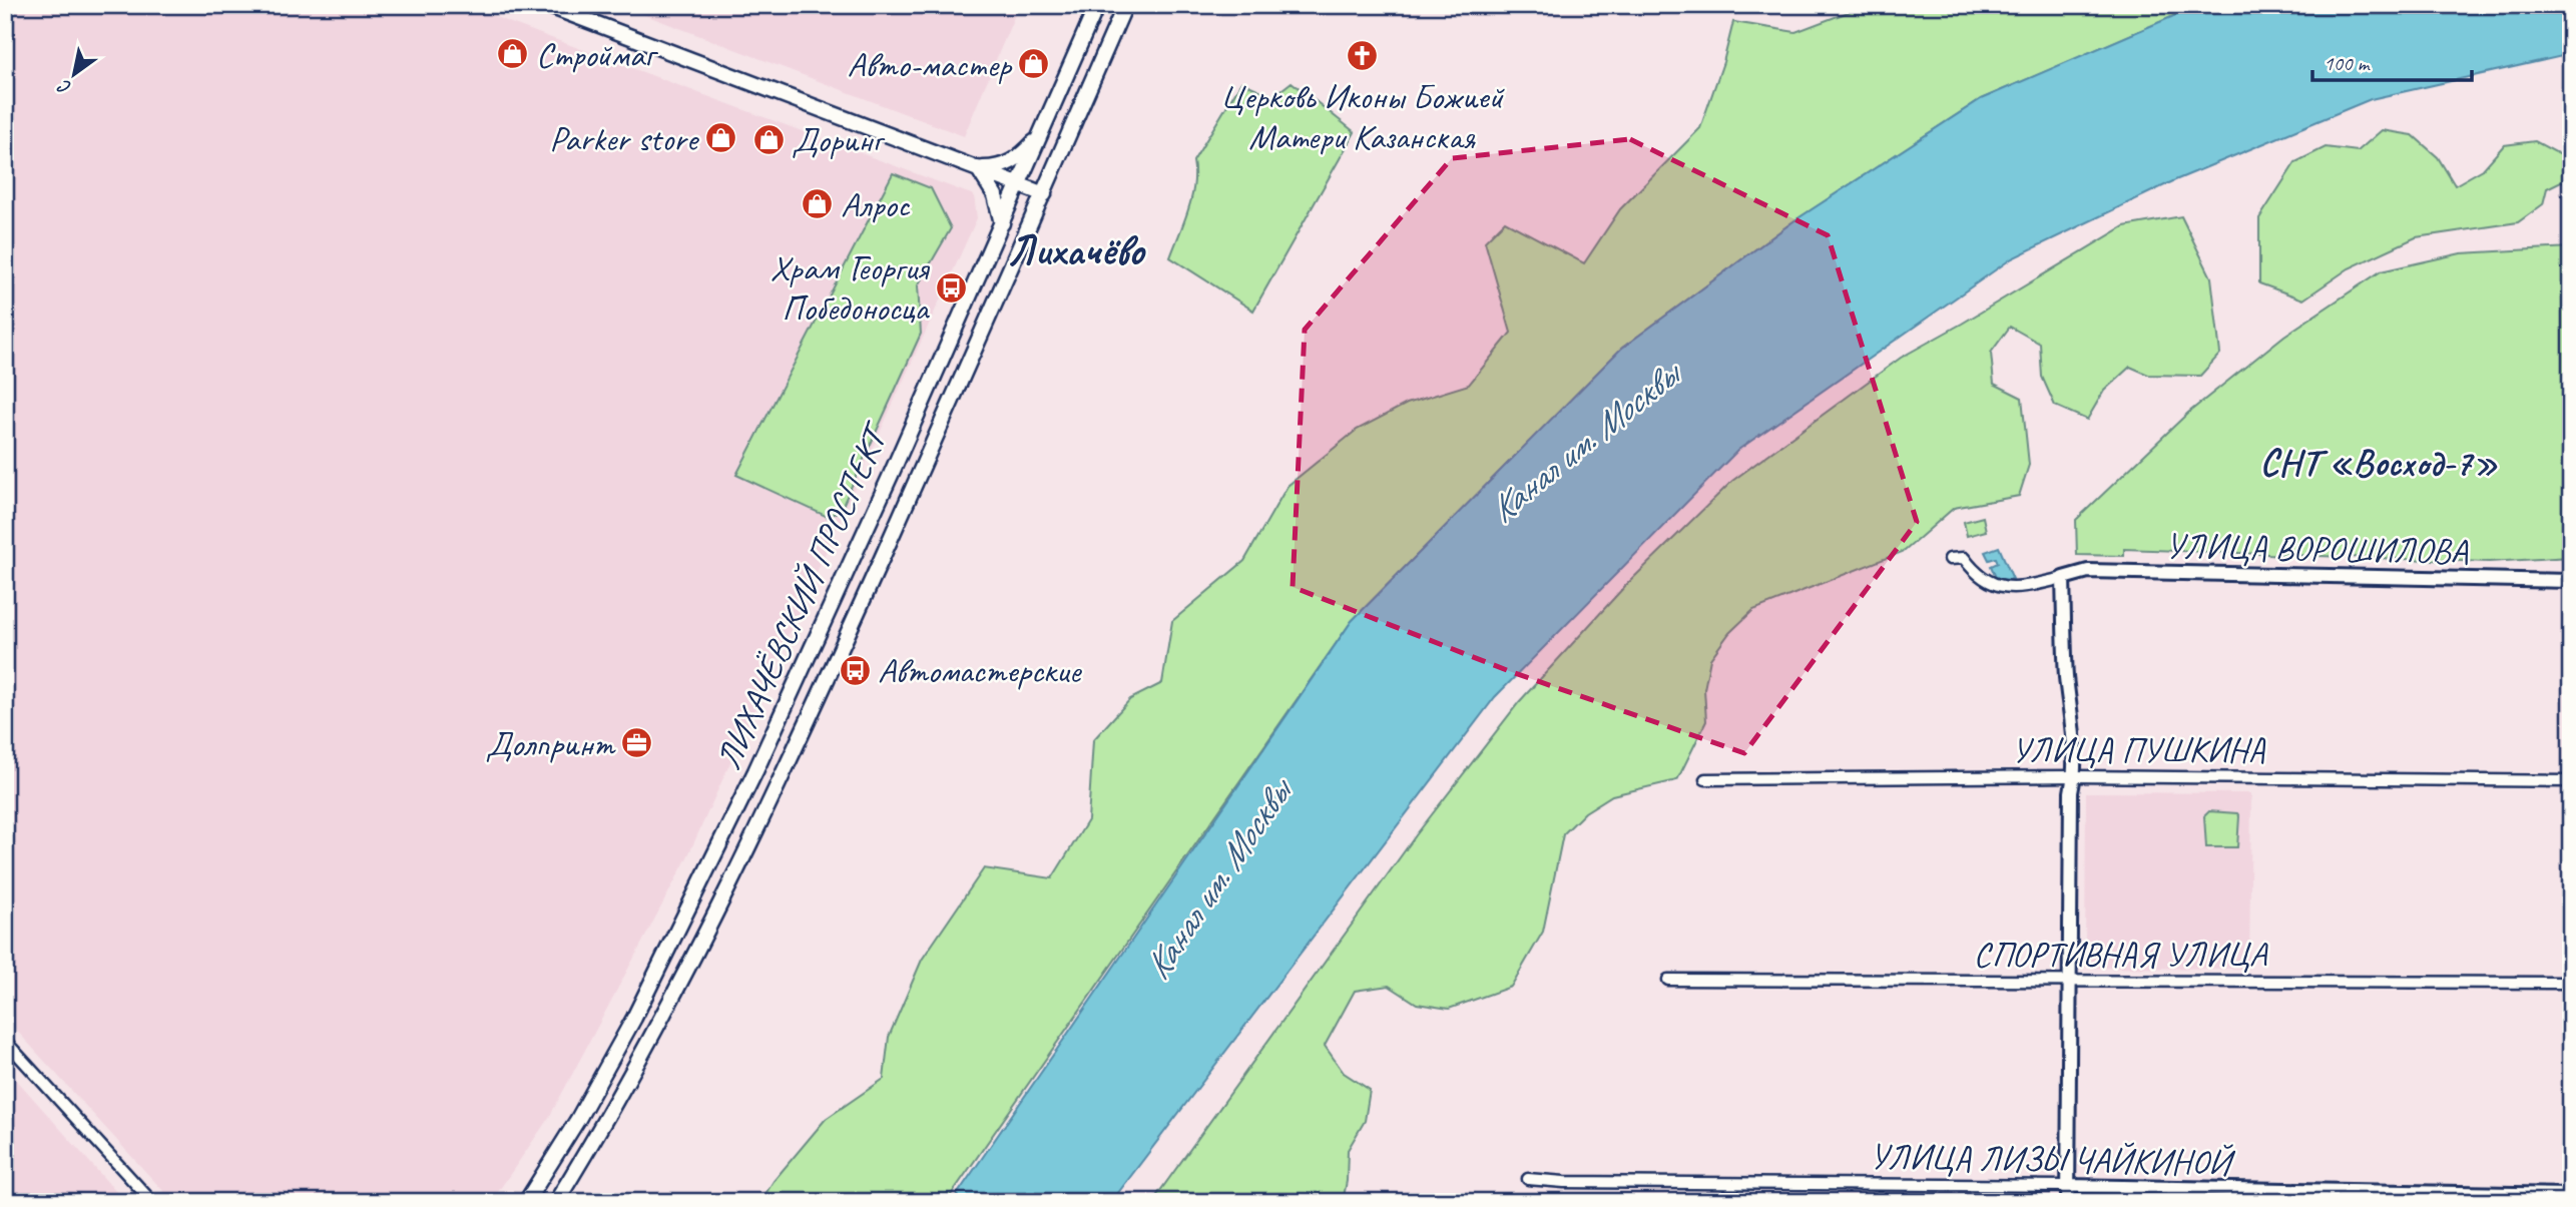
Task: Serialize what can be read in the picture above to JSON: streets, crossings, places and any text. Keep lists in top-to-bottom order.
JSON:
{
  "streets": {
    "main road": ["ЛИХАЧЁВСКИЙ ПРОСПЕКТ"],
    "street": [
      "УЛИЦА ВОРОШИЛОВА",
      "УЛИЦА ПУШКИНА",
      "СПОРТИВНАЯ УЛИЦА",
      "УЛИЦА ЛИЗЫ ЧАЙКИНОЙ"
    ]
  },
  "districts": ["Лихачёво", "СНТ «Восход-7»"],
  "water": ["Канал им. Москвы"],
  "places": {
    "shop": [
      "Строймаг",
      "Авто-мастер",
      "Parker store",
      "Доринг",
      "Алрос"
    ],
    "church": ["Церковь Иконы Божией Матери Казанская"],
    "bus stop": ["Храм Георгия Победоносца", "Автомастерские"],
    "office": ["Долпринт"]
  },
  "scale_bar": "100 m",
  "north": "bottom left"
}
